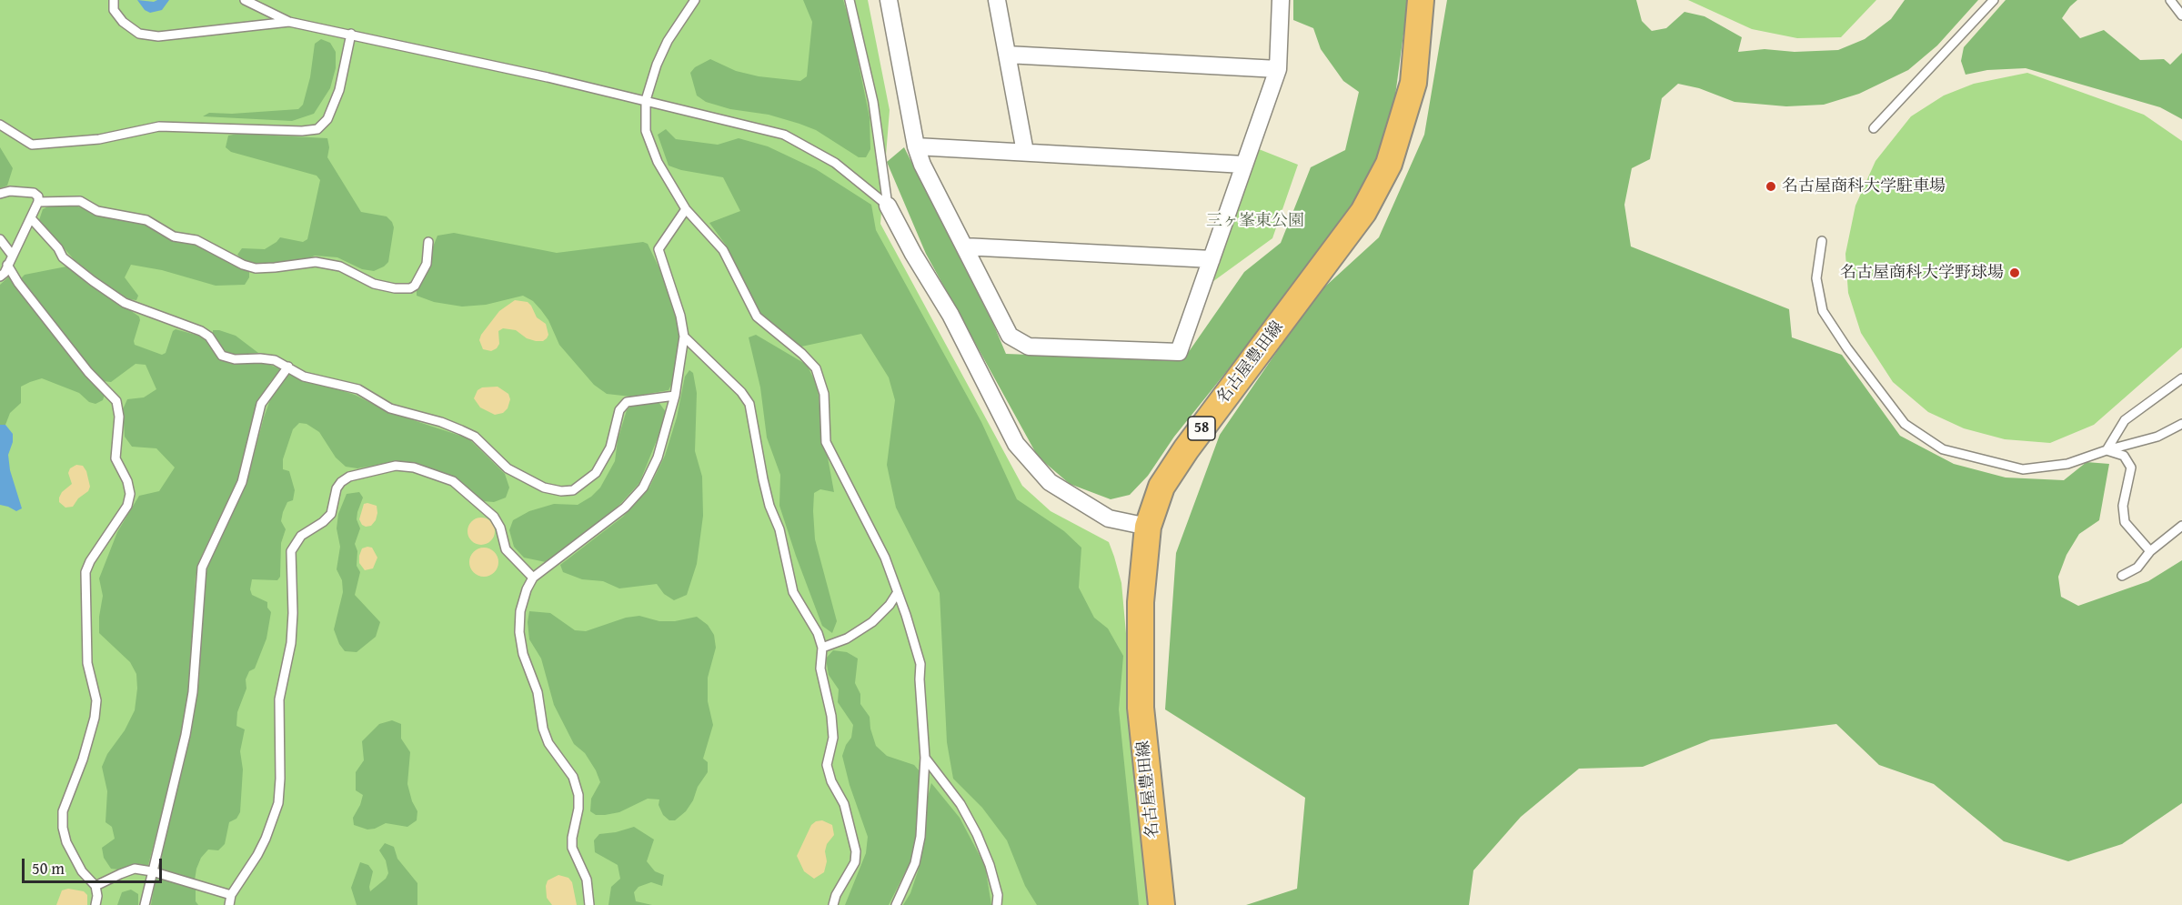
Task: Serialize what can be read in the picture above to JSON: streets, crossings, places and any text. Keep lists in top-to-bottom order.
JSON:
{
  "streets": {
    "main road": ["名古屋豊田線", "58"]
  },
  "parks": ["三ヶ峯東公園"],
  "places": ["名古屋商科大学駐車場", "名古屋商科大学野球場"],
  "scale_bar": "50 m"
}
